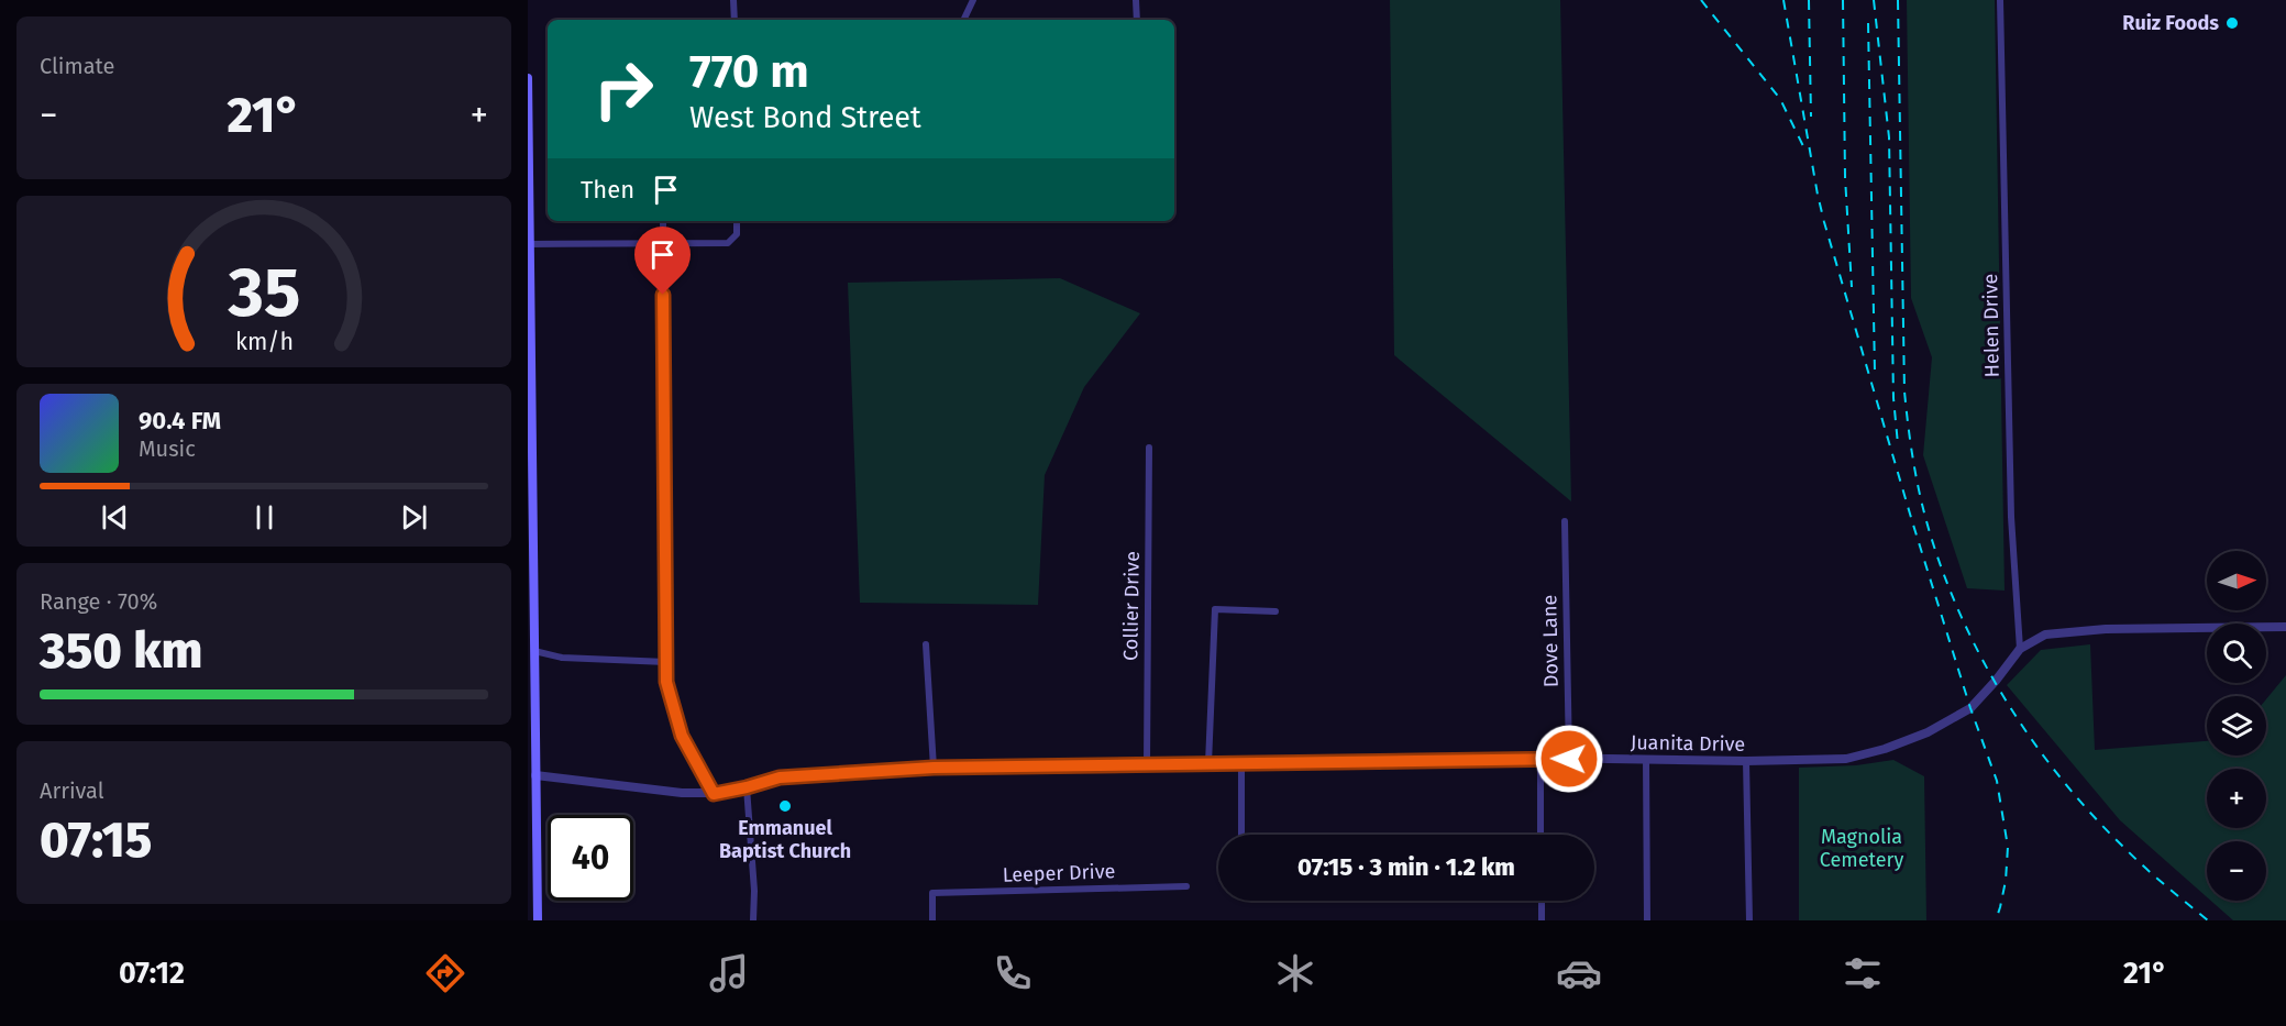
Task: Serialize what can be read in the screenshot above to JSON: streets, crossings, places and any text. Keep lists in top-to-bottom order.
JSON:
{
  "streets": {
    "street": [
      "Helen Drive",
      "Collier Drive",
      "Dove Lane",
      "Juanita Drive",
      "Leeper Drive"
    ]
  },
  "crossings": [
    ["Helen Drive", "Juanita Drive"],
    ["Collier Drive", "Juanita Drive"],
    ["Dove Lane", "Juanita Drive"]
  ],
  "parks": ["Magnolia Cemetery"],
  "places": ["Ruiz Foods", "Emmanuel Baptist Church"],
  "north": "right",
  "page": {
    "tile": [
      "Climate",
      ["Range · 70%", "350 km"],
      ["Arrival", "07:15"]
    ],
    "turn": ["770 m", "West Bond Street"],
    "heat": ["−", "21°", "+"],
    "then": "Then",
    "song": ["90.4 FM", "Music"],
    "map_buttons": ["+", "−"],
    "limit": "40",
    "trip": "07:15 · 3 min · 1.2 km",
    "tabs": ["07:12", "21°"],
    "gauge": ["35", "km/h"]
  }
}
